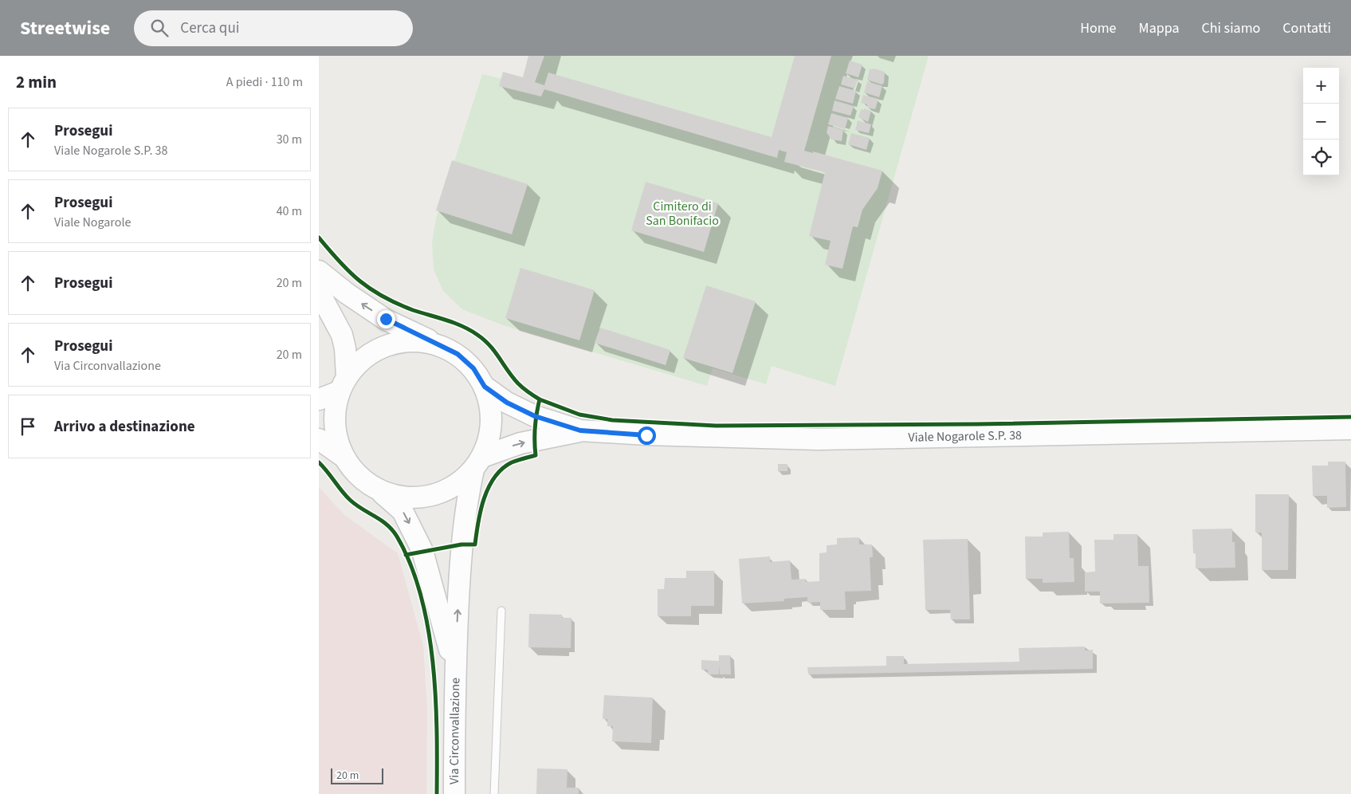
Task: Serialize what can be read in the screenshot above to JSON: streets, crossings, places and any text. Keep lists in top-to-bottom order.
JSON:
{
  "streets": {
    "main road": ["Viale Nogarole S.P. 38", "Via Circonvallazione"]
  },
  "parks": ["Cimitero di San Bonifacio"],
  "scale_bar": "20 m",
  "page": {
    "header": "Streetwise",
    "search": "Cerca qui",
    "nav": [
      "Home",
      "Mappa",
      "Chi siamo",
      "Contatti"
    ],
    "heading": ["2 min", "A piedi · 110 m"],
    "map_buttons": ["+", "−"],
    "list": [
      ["Prosegui", "Viale Nogarole S.P. 38", "30 m"],
      ["Prosegui", "Viale Nogarole", "40 m"],
      ["Prosegui", "20 m"],
      ["Prosegui", "Via Circonvallazione", "20 m"],
      "Arrivo a destinazione"
    ],
    "scale": "20 m"
  }
}
